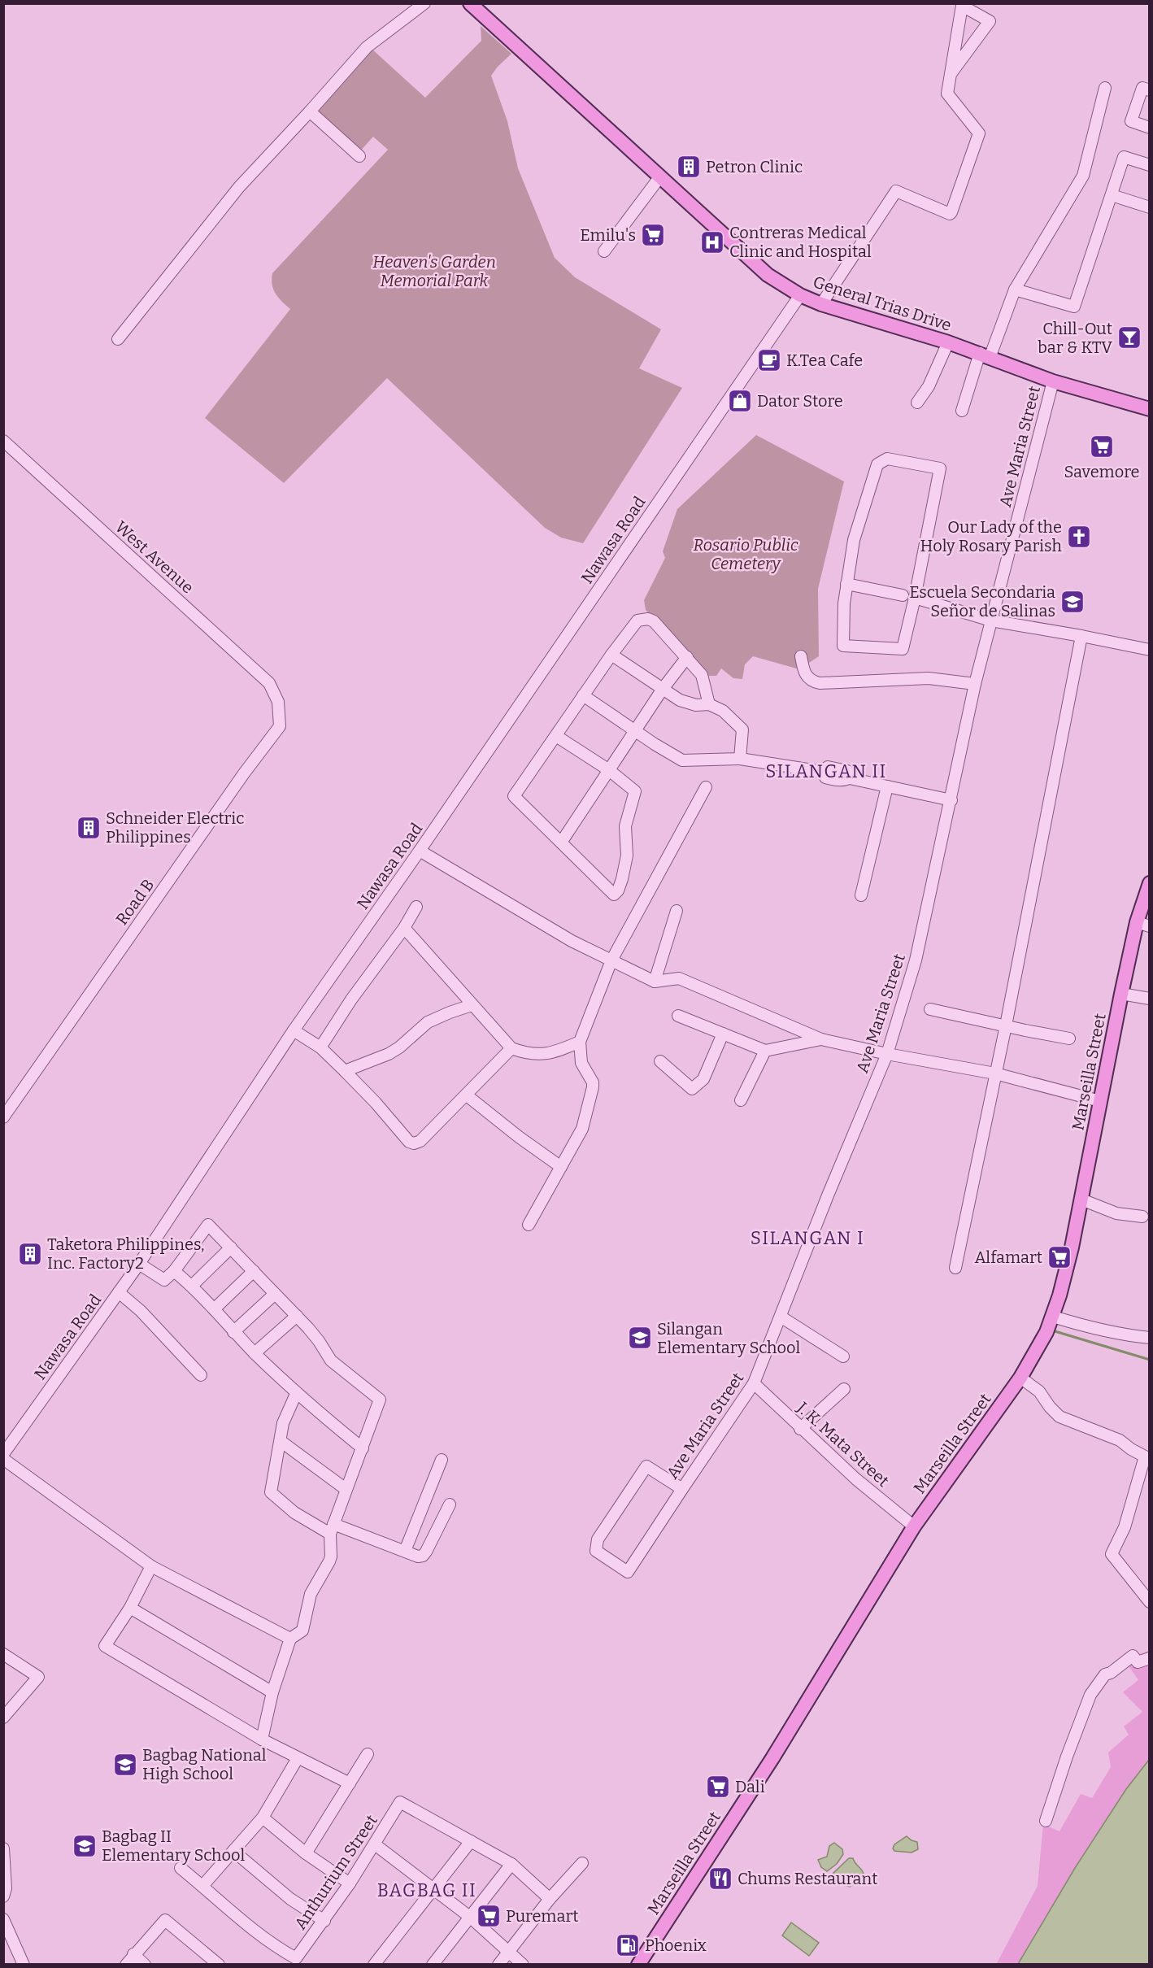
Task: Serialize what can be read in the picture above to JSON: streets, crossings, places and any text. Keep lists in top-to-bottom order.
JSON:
{
  "streets": {
    "main road": ["General Trias Drive", "Marseilla Street"],
    "street": [
      "Ave Maria Street",
      "Nawasa Road",
      "West Avenue",
      "Road B",
      "J. K. Mata Street",
      "Anthurium Street"
    ]
  },
  "crossings": [
    ["General Trias Drive", "Ave Maria Street"],
    ["General Trias Drive", "Nawasa Road"],
    ["Ave Maria Street", "J. K. Mata Street"],
    ["West Avenue", "Road B"],
    ["Marseilla Street", "J. K. Mata Street"]
  ],
  "districts": ["SILANGAN II", "SILANGAN I", "BAGBAG II"],
  "parks": ["Heaven's Garden Memorial Park", "Rosario Public Cemetery"],
  "places": {
    "building": ["Petron Clinic", "Schneider Electric Philippines", "Taketora Philippines, Inc. Factory2"],
    "supermarket": [
      "Emilu's",
      "Savemore",
      "Alfamart",
      "Dali",
      "Puremart"
    ],
    "hospital": ["Contreras Medical Clinic and Hospital"],
    "bar": ["Chill-Out bar & KTV"],
    "cafe": ["K.Tea Cafe"],
    "shop": ["Dator Store"],
    "church": ["Our Lady of the Holy Rosary Parish"],
    "school or university": [
      "Escuela Secondaria Señor de Salinas",
      "Silangan Elementary School",
      "Bagbag National High School",
      "Bagbag II Elementary School"
    ],
    "restaurant": ["Chums Restaurant"],
    "fuel station": ["Phoenix"]
  }
}
